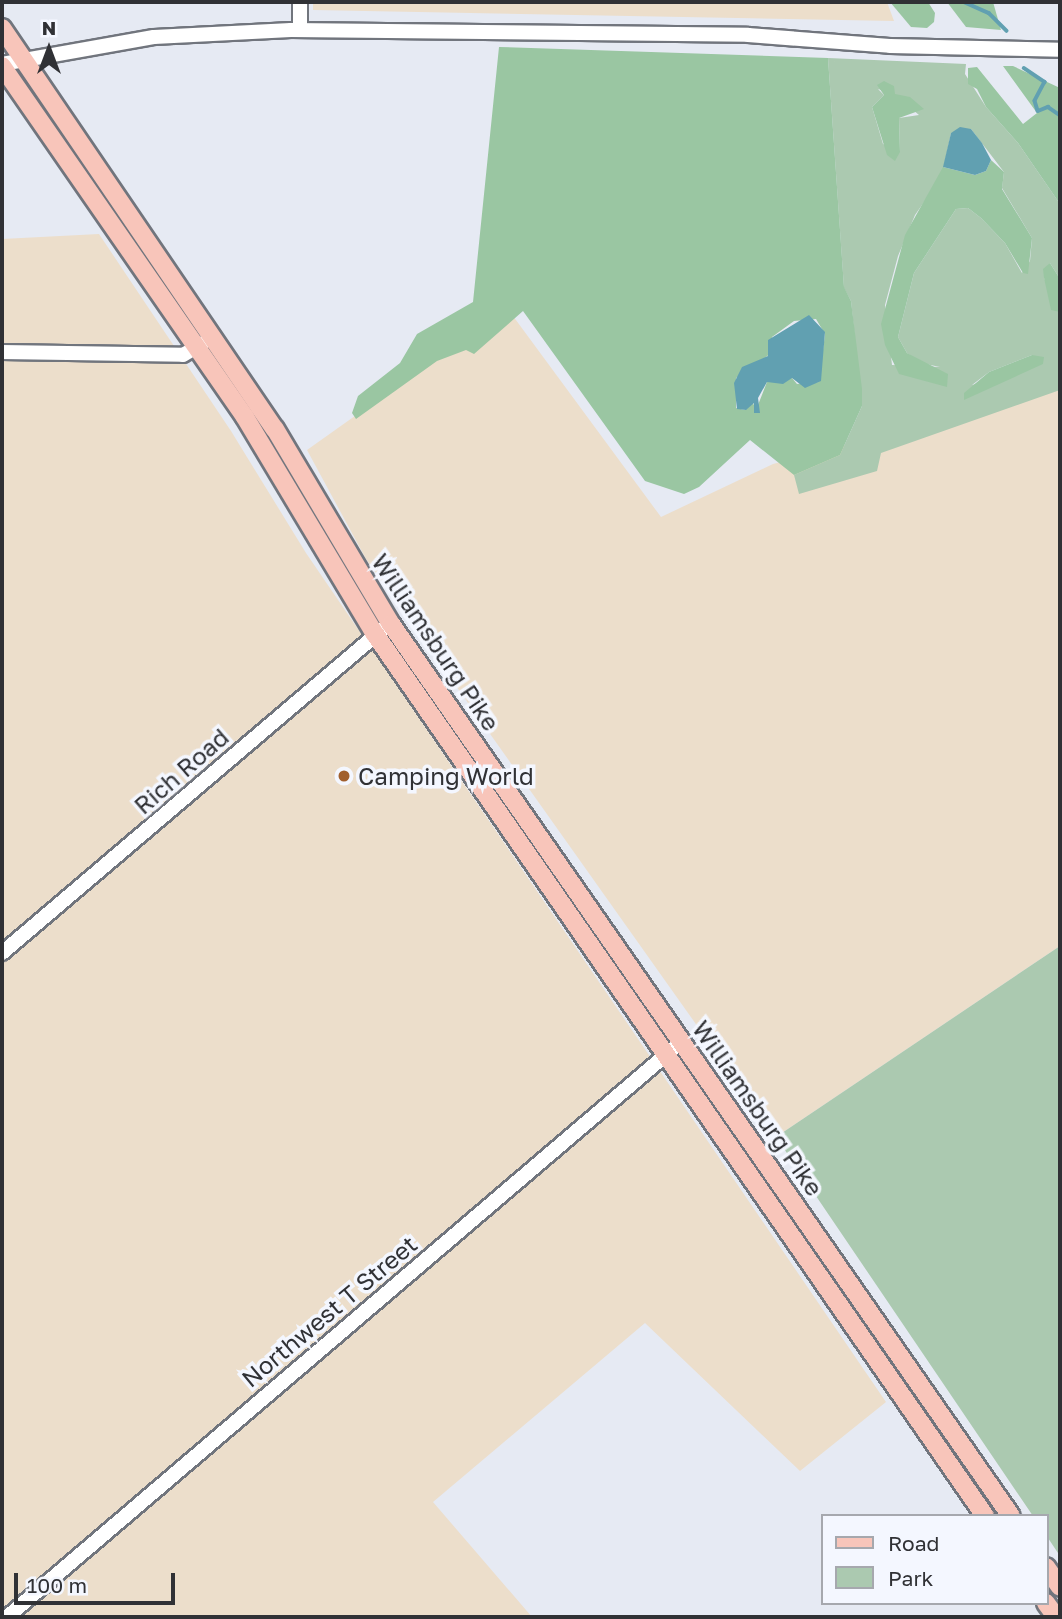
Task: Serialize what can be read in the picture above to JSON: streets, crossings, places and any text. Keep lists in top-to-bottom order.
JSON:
{
  "streets": {
    "main road": ["Williamsburg Pike"],
    "street": ["Rich Road", "Northwest T Street"]
  },
  "crossings": [
    ["Williamsburg Pike", "Rich Road"],
    ["Williamsburg Pike", "Northwest T Street"]
  ],
  "places": ["Camping World"],
  "legend": ["Road", "Park"],
  "scale_bar": "100 m",
  "north": "top"
}
